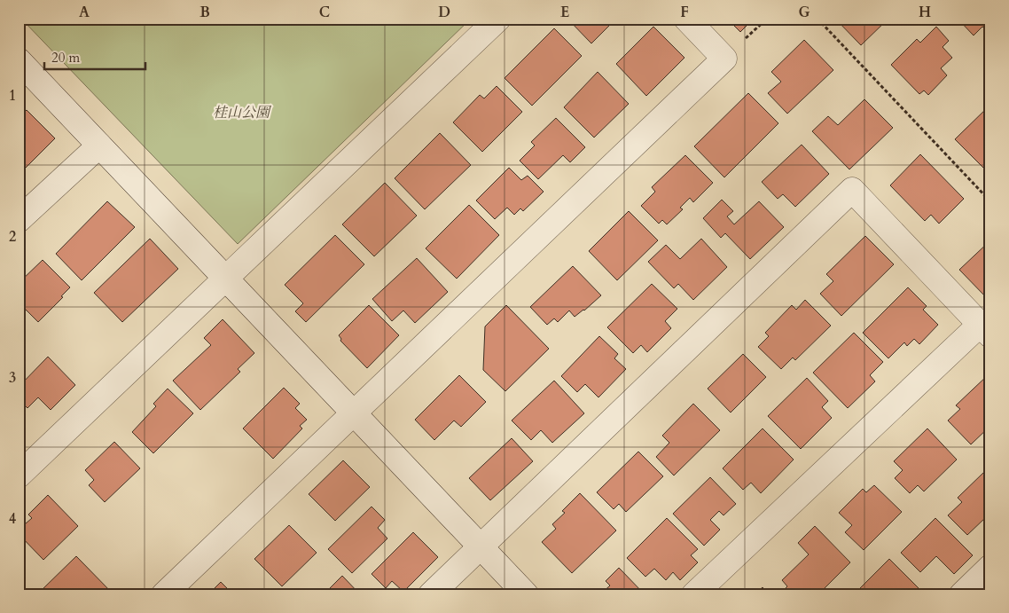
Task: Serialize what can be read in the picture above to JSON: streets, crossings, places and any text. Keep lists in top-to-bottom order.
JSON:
{
  "parks": ["桂山公園"],
  "scale_bar": "20 m",
  "grid": {
    "columns": [
      "A",
      "B",
      "C",
      "D",
      "E",
      "F",
      "G",
      "H"
    ],
    "rows": [
      "1",
      "2",
      "3",
      "4"
    ]
  }
}
